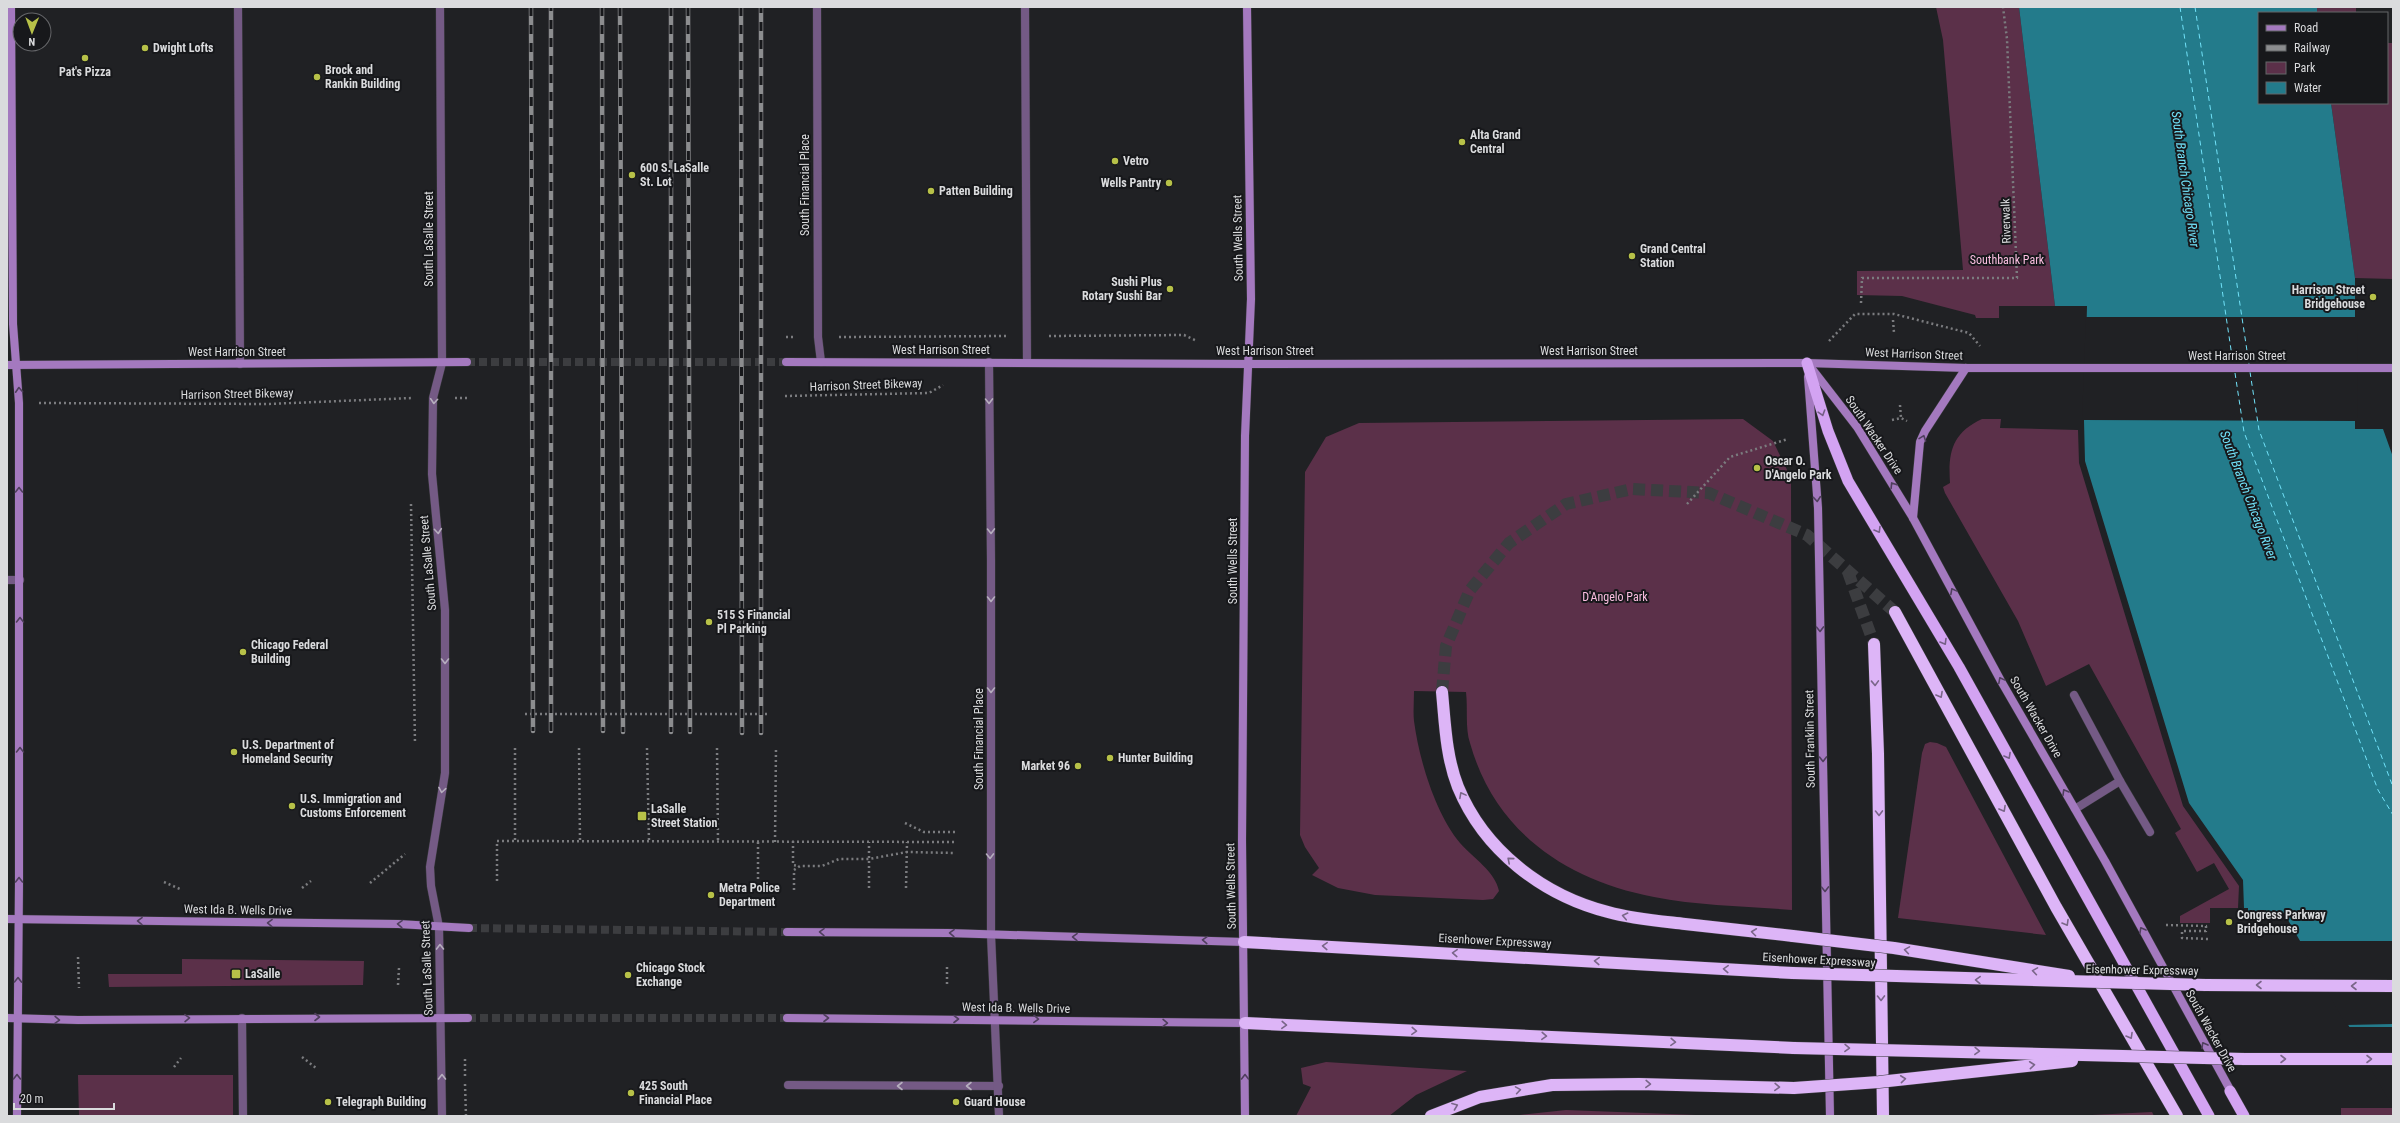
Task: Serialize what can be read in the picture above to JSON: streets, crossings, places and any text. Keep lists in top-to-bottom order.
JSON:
{
  "streets": {
    "highway": ["Eisenhower Expressway"],
    "main road": [
      "South Wells Street",
      "West Harrison Street",
      "South Wacker Drive",
      "South Franklin Street",
      "West Ida B. Wells Drive"
    ],
    "street": ["South Financial Place", "South LaSalle Street"],
    "path": ["Riverwalk", "Harrison Street Bikeway"]
  },
  "crossings": [
    ["South Financial Place", "West Harrison Street"],
    ["South Financial Place", "West Ida B. Wells Drive"],
    ["South Wells Street", "West Harrison Street"],
    ["South Wells Street", "West Ida B. Wells Drive"],
    ["South Wells Street", "Eisenhower Expressway"],
    ["South LaSalle Street", "West Harrison Street"],
    ["South LaSalle Street", "Harrison Street Bikeway"],
    ["South LaSalle Street", "West Ida B. Wells Drive"],
    ["West Harrison Street", "South Wacker Drive"],
    ["West Harrison Street", "South Franklin Street"],
    ["South Wacker Drive", "South Franklin Street"]
  ],
  "one_way": ["South Financial Place", "South Wacker Drive", "South Franklin Street"],
  "water": ["South Branch Chicago River"],
  "parks": ["Southbank Park", "D'Angelo Park"],
  "places": {
    "other": [
      "Dwight Lofts",
      "Pat's Pizza",
      "Brock and Rankin Building",
      "Alta Grand Central",
      "Vetro",
      "600 S. LaSalle St. Lot",
      "Wells Pantry",
      "Patten Building",
      "Grand Central Station",
      "Sushi Plus Rotary Sushi Bar",
      "Harrison Street Bridgehouse",
      "Oscar O. D'Angelo Park",
      "515 S Financial Pl Parking",
      "Chicago Federal Building",
      "U.S. Department of Homeland Security",
      "Hunter Building",
      "Market 96",
      "U.S. Immigration and Customs Enforcement",
      "Metra Police Department",
      "Congress Parkway Bridgehouse",
      "Chicago Stock Exchange",
      "425 South Financial Place",
      "Telegraph Building",
      "Guard House"
    ],
    "transit": ["LaSalle Street Station", "LaSalle"]
  },
  "legend": [
    "Road",
    "Railway",
    "Park",
    "Water"
  ],
  "scale_bar": "20 m",
  "north": "bottom"
}
